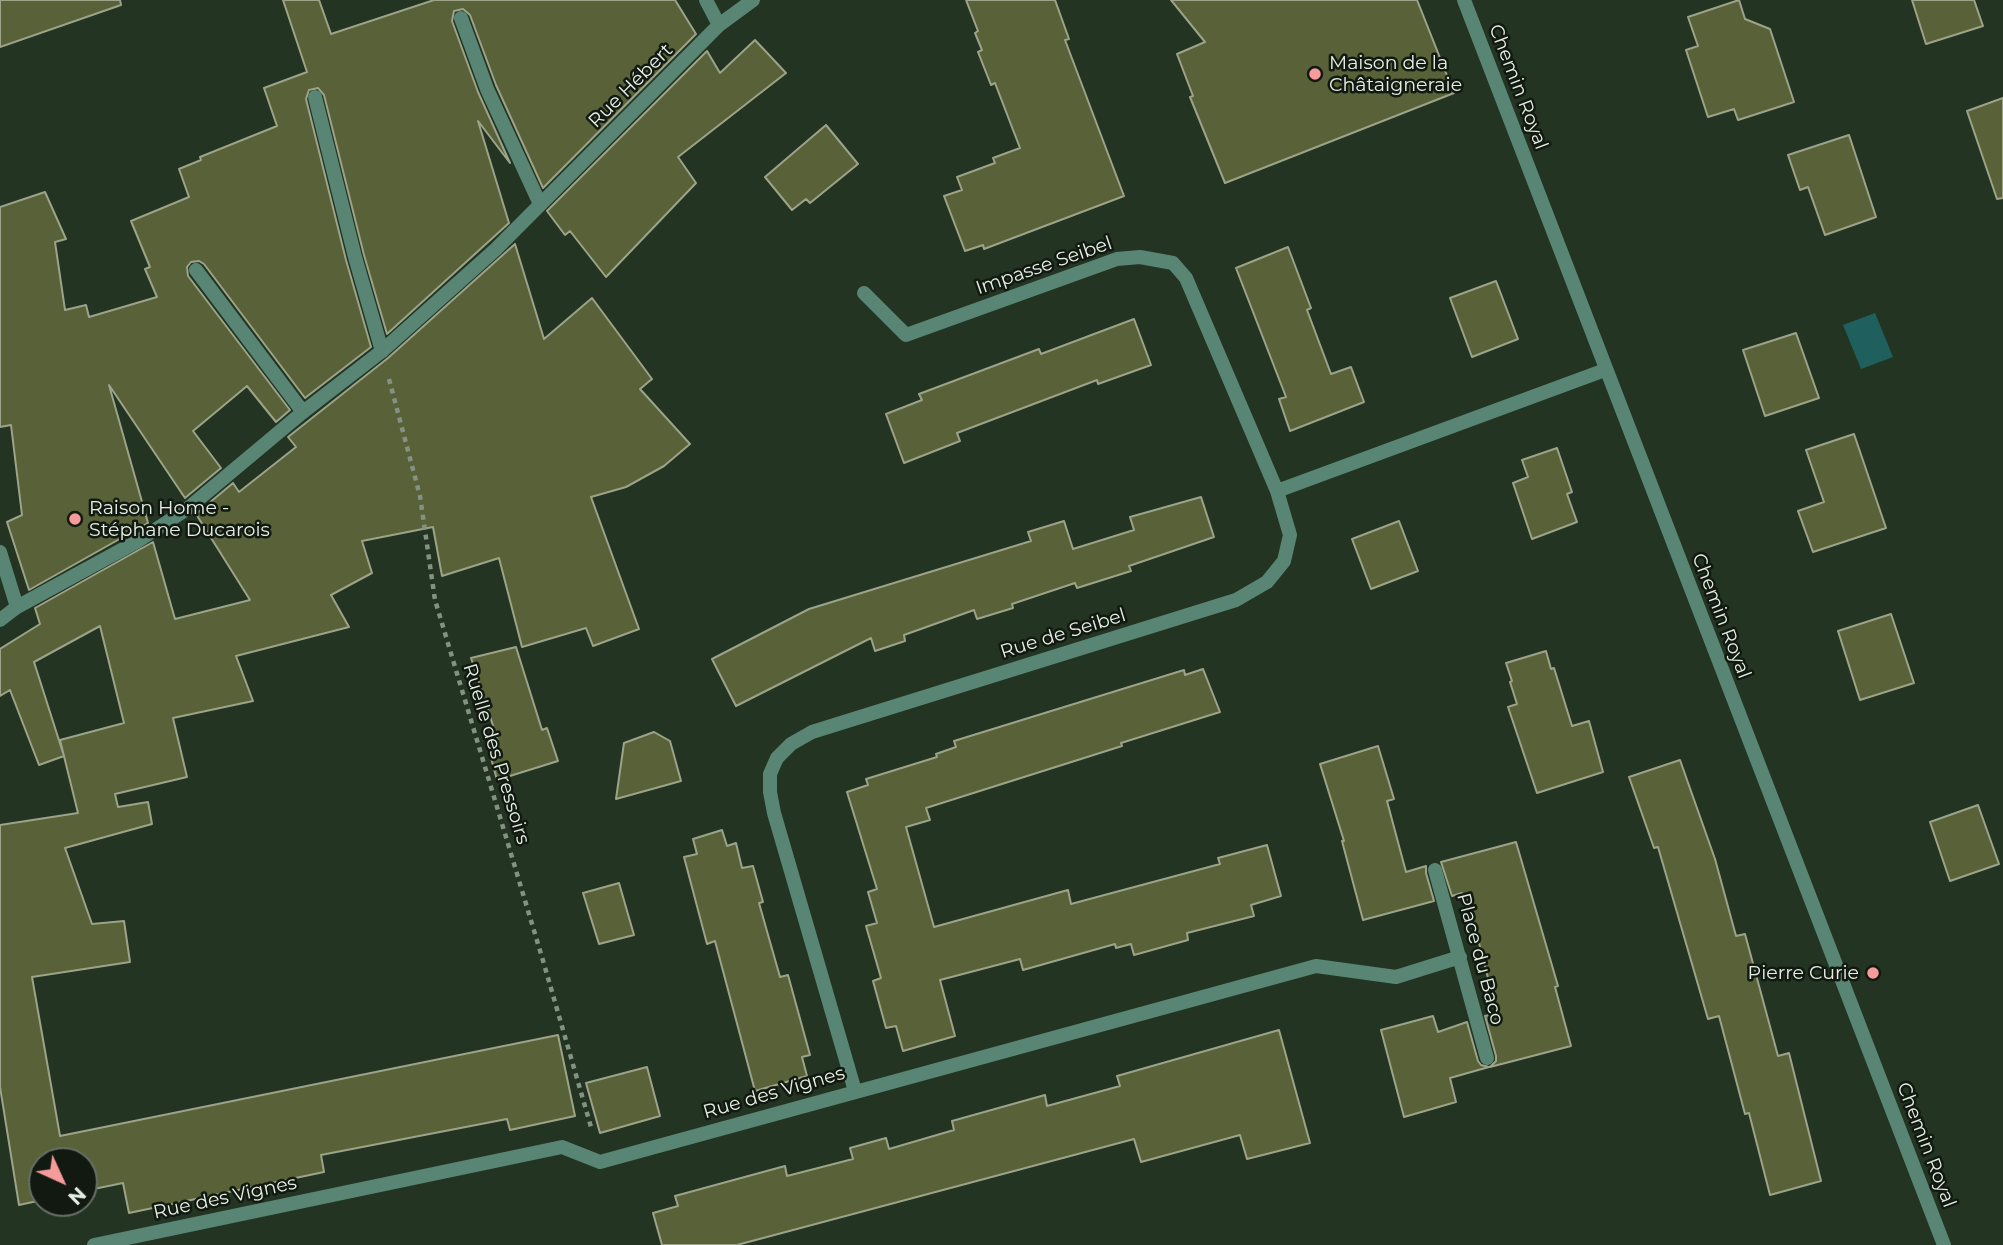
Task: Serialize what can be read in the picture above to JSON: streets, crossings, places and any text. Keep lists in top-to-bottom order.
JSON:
{
  "streets": {
    "street": [
      "Rue Hébert",
      "Chemin Royal",
      "Impasse Seibel",
      "Rue de Seibel",
      "Place du Baco",
      "Rue des Vignes"
    ],
    "path": ["Ruelle des Pressoirs"]
  },
  "crossings": [
    ["Rue Hébert", "Ruelle des Pressoirs"],
    ["Impasse Seibel", "Rue de Seibel"],
    ["Rue de Seibel", "Rue des Vignes"],
    ["Ruelle des Pressoirs", "Rue des Vignes"],
    ["Place du Baco", "Rue des Vignes"]
  ],
  "places": ["Maison de la Châtaigneraie", "Raison Home - Stéphane Ducarois", "Pierre Curie"],
  "north": "bottom right"
}
